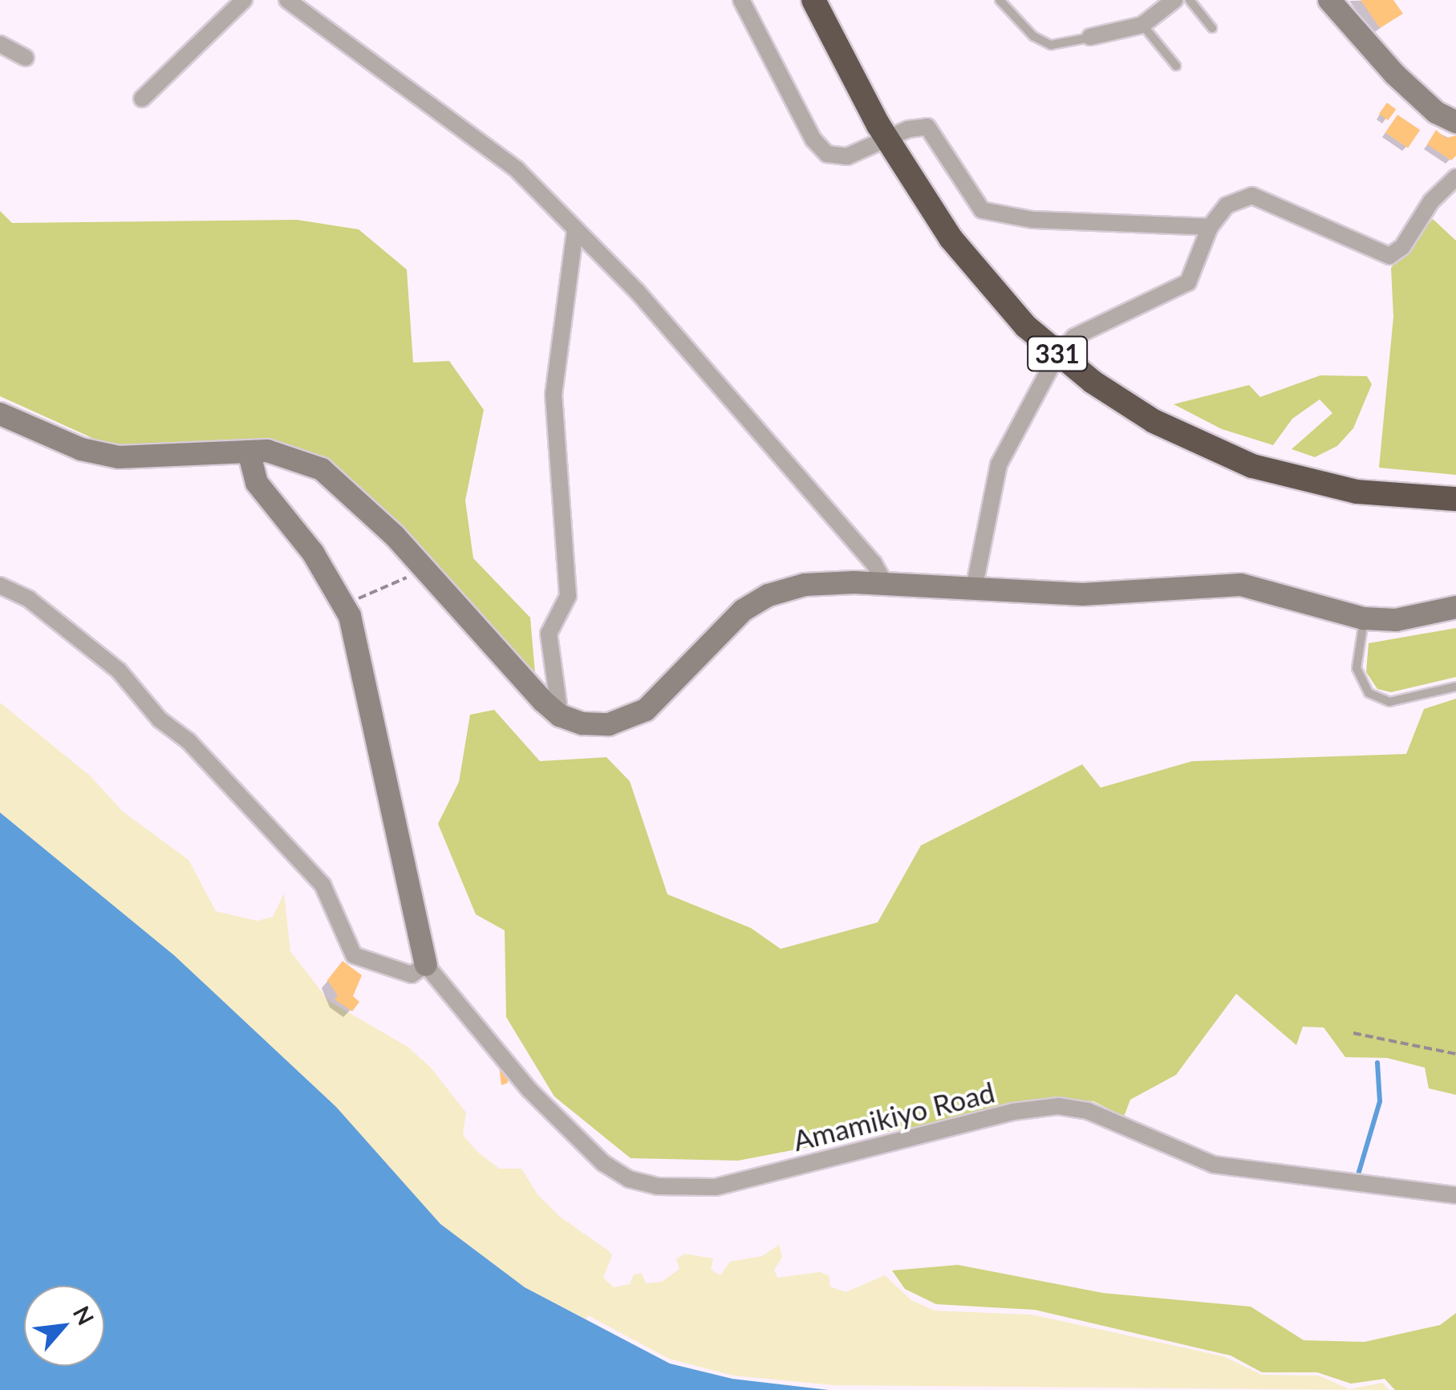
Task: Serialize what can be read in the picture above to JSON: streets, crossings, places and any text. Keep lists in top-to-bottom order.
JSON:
{
  "streets": {
    "highway": ["331"],
    "street": ["Amamikiyo Road"]
  },
  "north": "top right"
}
